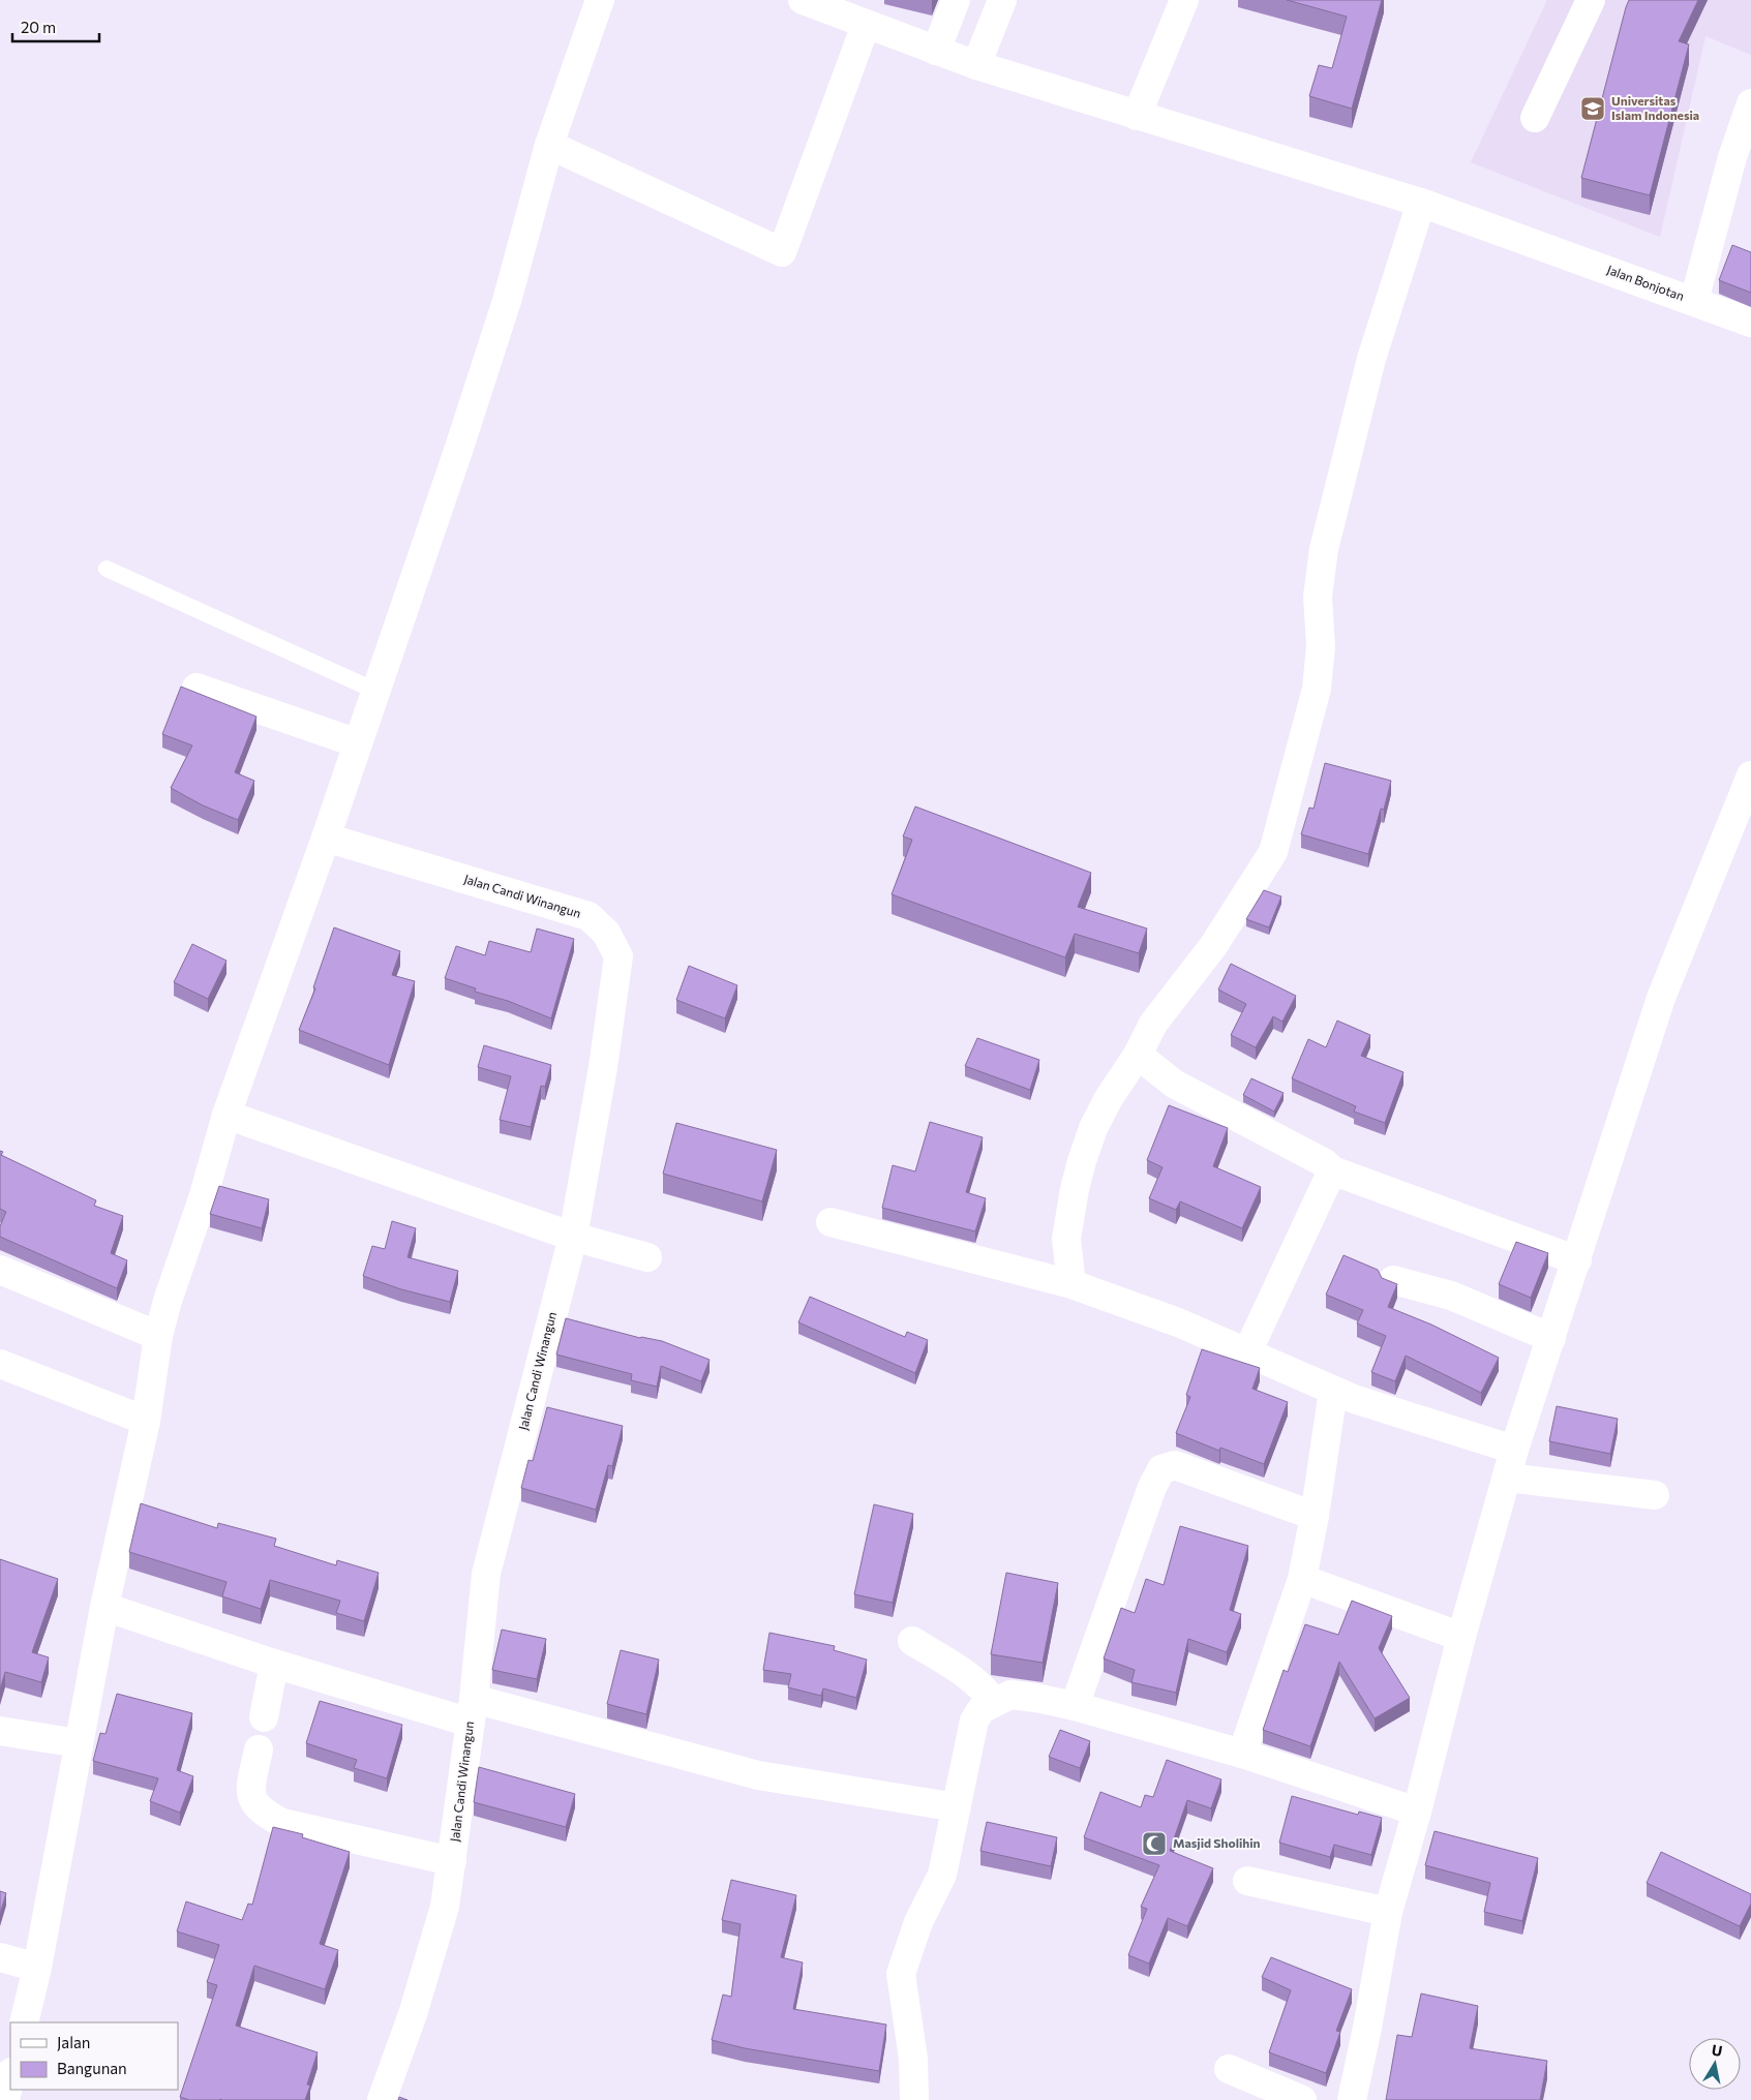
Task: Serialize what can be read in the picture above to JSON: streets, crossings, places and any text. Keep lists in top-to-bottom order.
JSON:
{
  "streets": {
    "street": ["Jalan Bonjotan", "Jalan Candi Winangun"]
  },
  "places": {
    "school or university": ["Universitas Islam Indonesia"],
    "mosque": ["Masjid Sholihin"]
  },
  "legend": ["Jalan", "Bangunan"],
  "scale_bar": "20 m",
  "north": "top"
}
